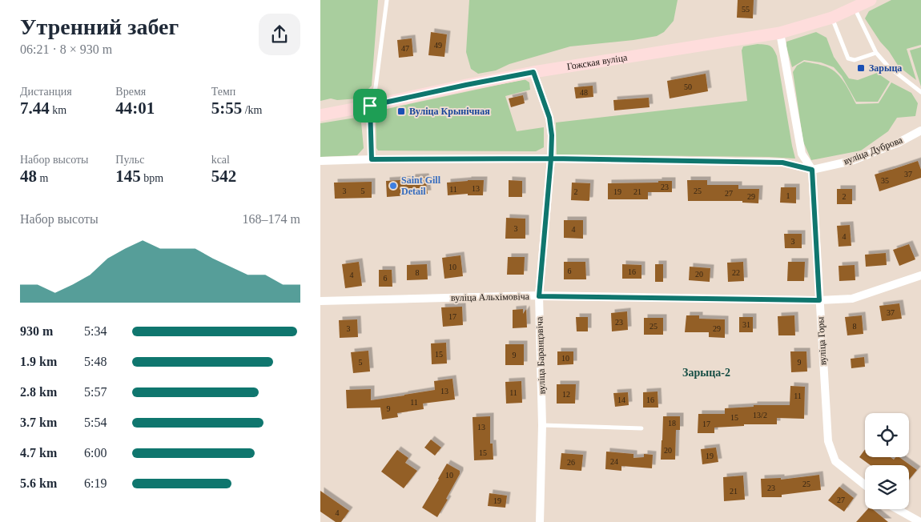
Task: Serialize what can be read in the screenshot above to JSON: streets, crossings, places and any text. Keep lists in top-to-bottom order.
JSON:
{
  "streets": {
    "street": [
      "Гожская вуліца",
      "вуліца Дуброва",
      "вуліца Альхімовіча",
      "вуліца Горы",
      "вуліца Баранцэвіча"
    ]
  },
  "crossings": [
    ["Гожская вуліца", "вуліца Горы"],
    ["Гожская вуліца", "вуліца Баранцэвіча"],
    ["вуліца Дуброва", "вуліца Горы"],
    ["вуліца Дуброва", "вуліца Баранцэвіча"],
    ["вуліца Альхімовіча", "вуліца Горы"],
    ["вуліца Альхімовіча", "вуліца Баранцэвіча"]
  ],
  "districts": ["Зарыца-2"],
  "places": {
    "transit": ["Зарыца", "Вуліца Крынічная"],
    "other": ["Saint Gill Detail"]
  },
  "house_numbers": [
    "55",
    "49",
    "47",
    "50",
    "48",
    "37",
    "35",
    "23",
    "13",
    "11",
    "3",
    "5",
    "25",
    "2",
    "19",
    "21",
    "27",
    "1",
    "29",
    "2",
    "3",
    "4",
    "4",
    "3",
    "10",
    "6",
    "16",
    "8",
    "22",
    "20",
    "4",
    "6",
    "37",
    "17",
    "23",
    "31",
    "25",
    "8",
    "3",
    "29",
    "15",
    "9",
    "10",
    "5",
    "9",
    "13",
    "11",
    "12",
    "11",
    "14",
    "16",
    "11",
    "9",
    "13/2",
    "15",
    "18",
    "17",
    "13",
    "20",
    "15",
    "19",
    "24",
    "26",
    "10",
    "25",
    "23",
    "21",
    "27",
    "19",
    "4"
  ],
  "page": {
    "heading": ["Утренний забег", "06:21 · 8 × 930 m"],
    "stats": [
      ["Дистанция", "7.44 km"],
      ["Время", "44:01"],
      ["Темп", "5:55 /km"],
      ["Набор высоты", "48 m"],
      ["Пульс", "145 bpm"],
      ["kcal", "542"]
    ],
    "chart": ["Набор высоты", "168–174 m"],
    "list": [
      {
        "name": "930 m",
        "note": "5:34"
      },
      {
        "name": "1.9 km",
        "note": "5:48"
      },
      {
        "name": "2.8 km",
        "note": "5:57"
      },
      {
        "name": "3.7 km",
        "note": "5:54"
      },
      {
        "name": "4.7 km",
        "note": "6:00"
      },
      {
        "name": "5.6 km",
        "note": "6:19"
      }
    ]
  }
}
